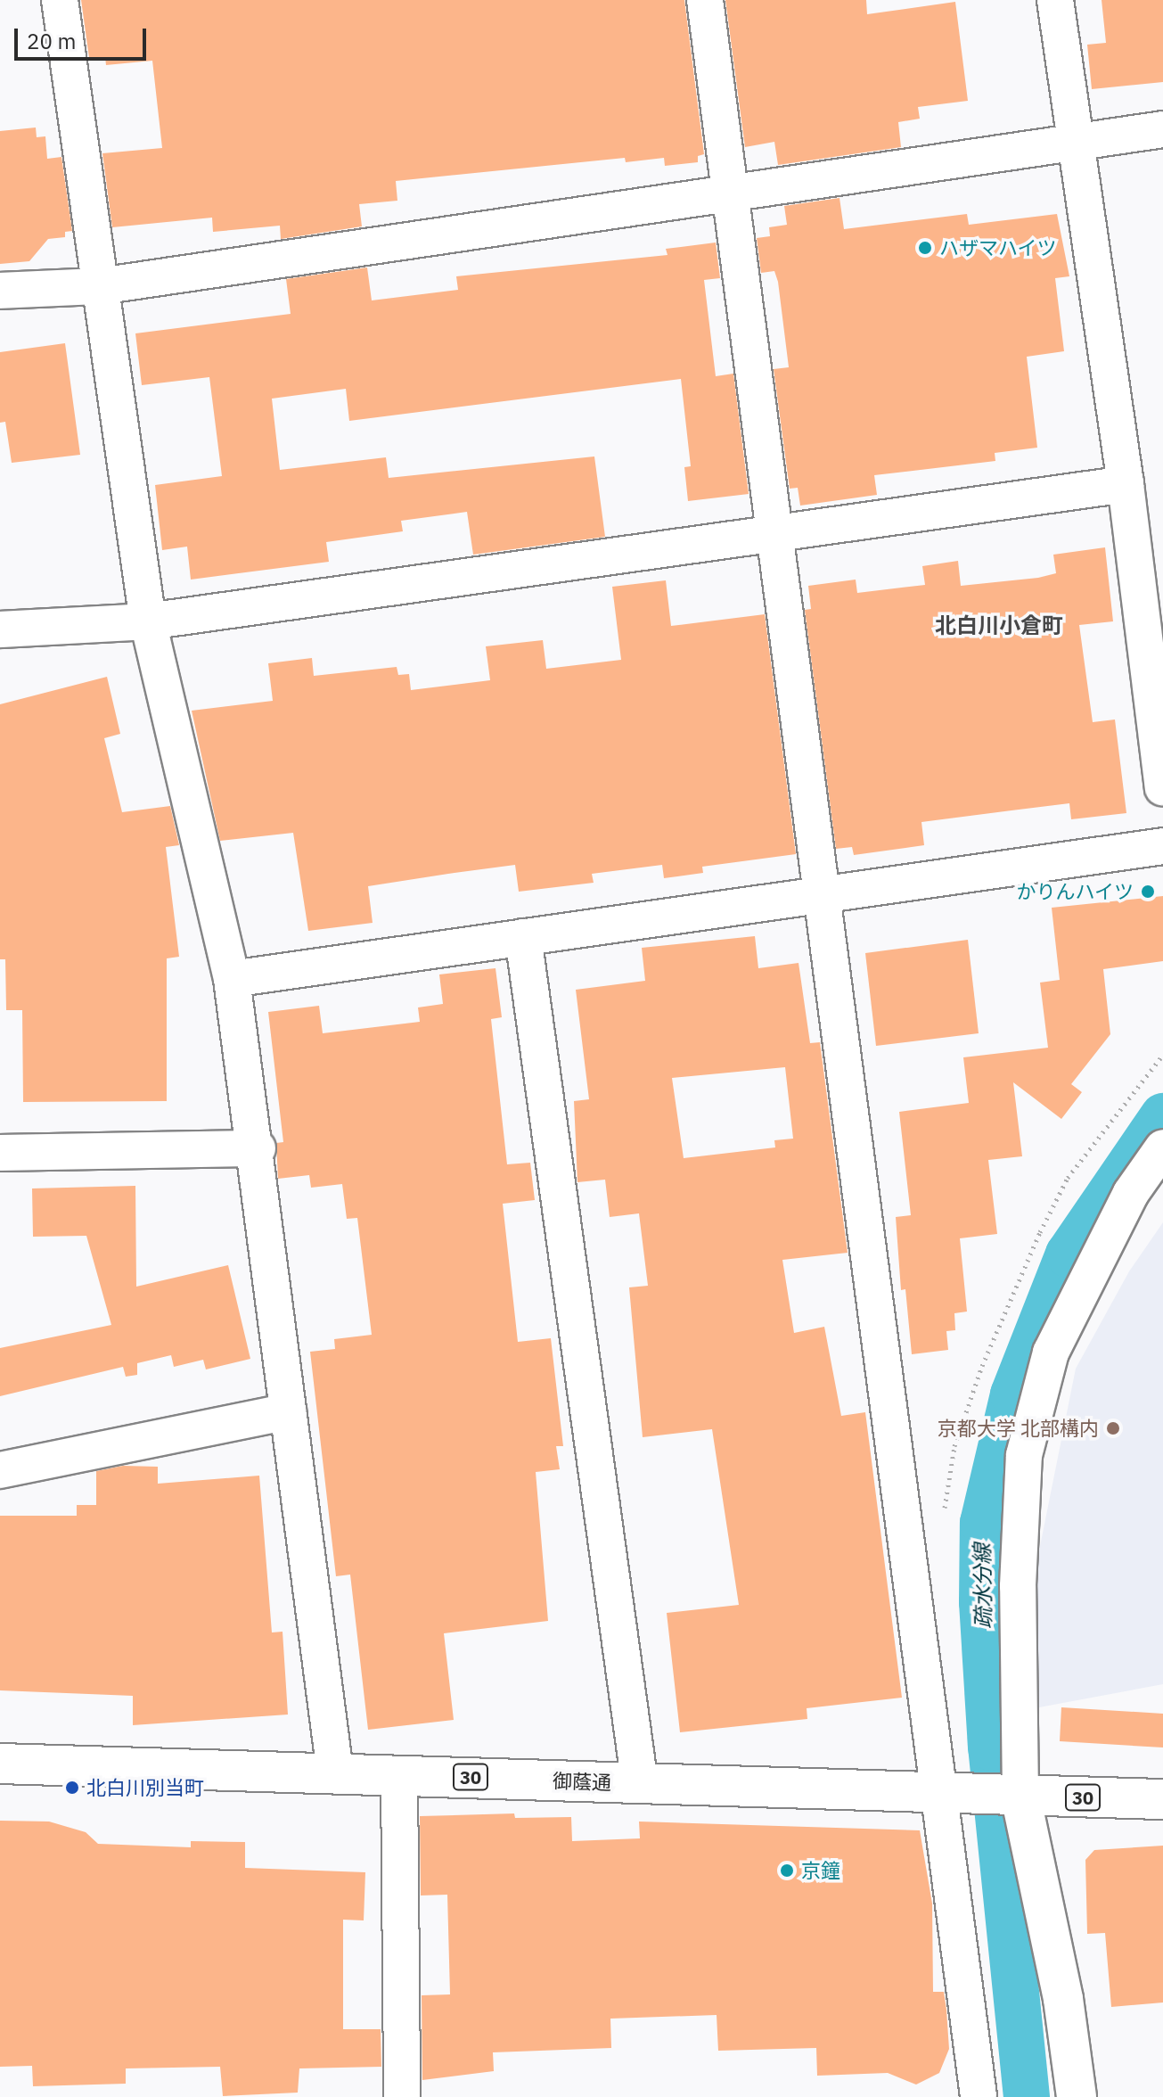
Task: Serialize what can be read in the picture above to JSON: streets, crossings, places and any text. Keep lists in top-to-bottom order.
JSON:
{
  "streets": {
    "main road": ["30", "御蔭通"]
  },
  "districts": ["北白川小倉町"],
  "water": ["疏水分線"],
  "places": [
    "ハザマハイツ",
    "かりんハイツ",
    "京都大学 北部構内",
    "北白川別当町",
    "京鐘"
  ],
  "scale_bar": "20 m"
}
